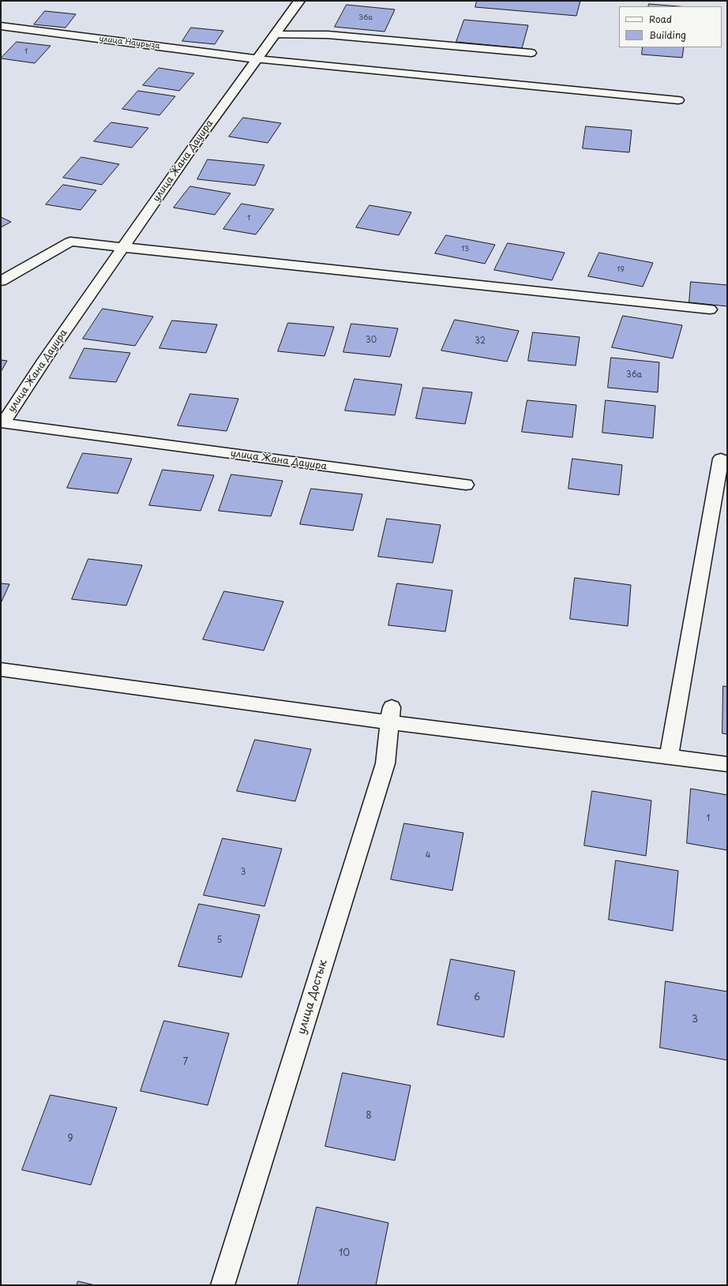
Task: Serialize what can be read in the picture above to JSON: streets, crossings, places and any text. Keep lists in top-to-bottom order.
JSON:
{
  "streets": {
    "street": ["улица Наурыза", "улица Жана Дауира", "улица Достык"]
  },
  "crossings": [
    ["улица Наурыза", "улица Жана Дауира"]
  ],
  "house_numbers": [
    "36а",
    "1",
    "1",
    "13",
    "19",
    "30",
    "32",
    "36а",
    "1",
    "4",
    "3",
    "5",
    "6",
    "3",
    "7",
    "8",
    "9",
    "10"
  ],
  "legend": ["Road", "Building"]
}
